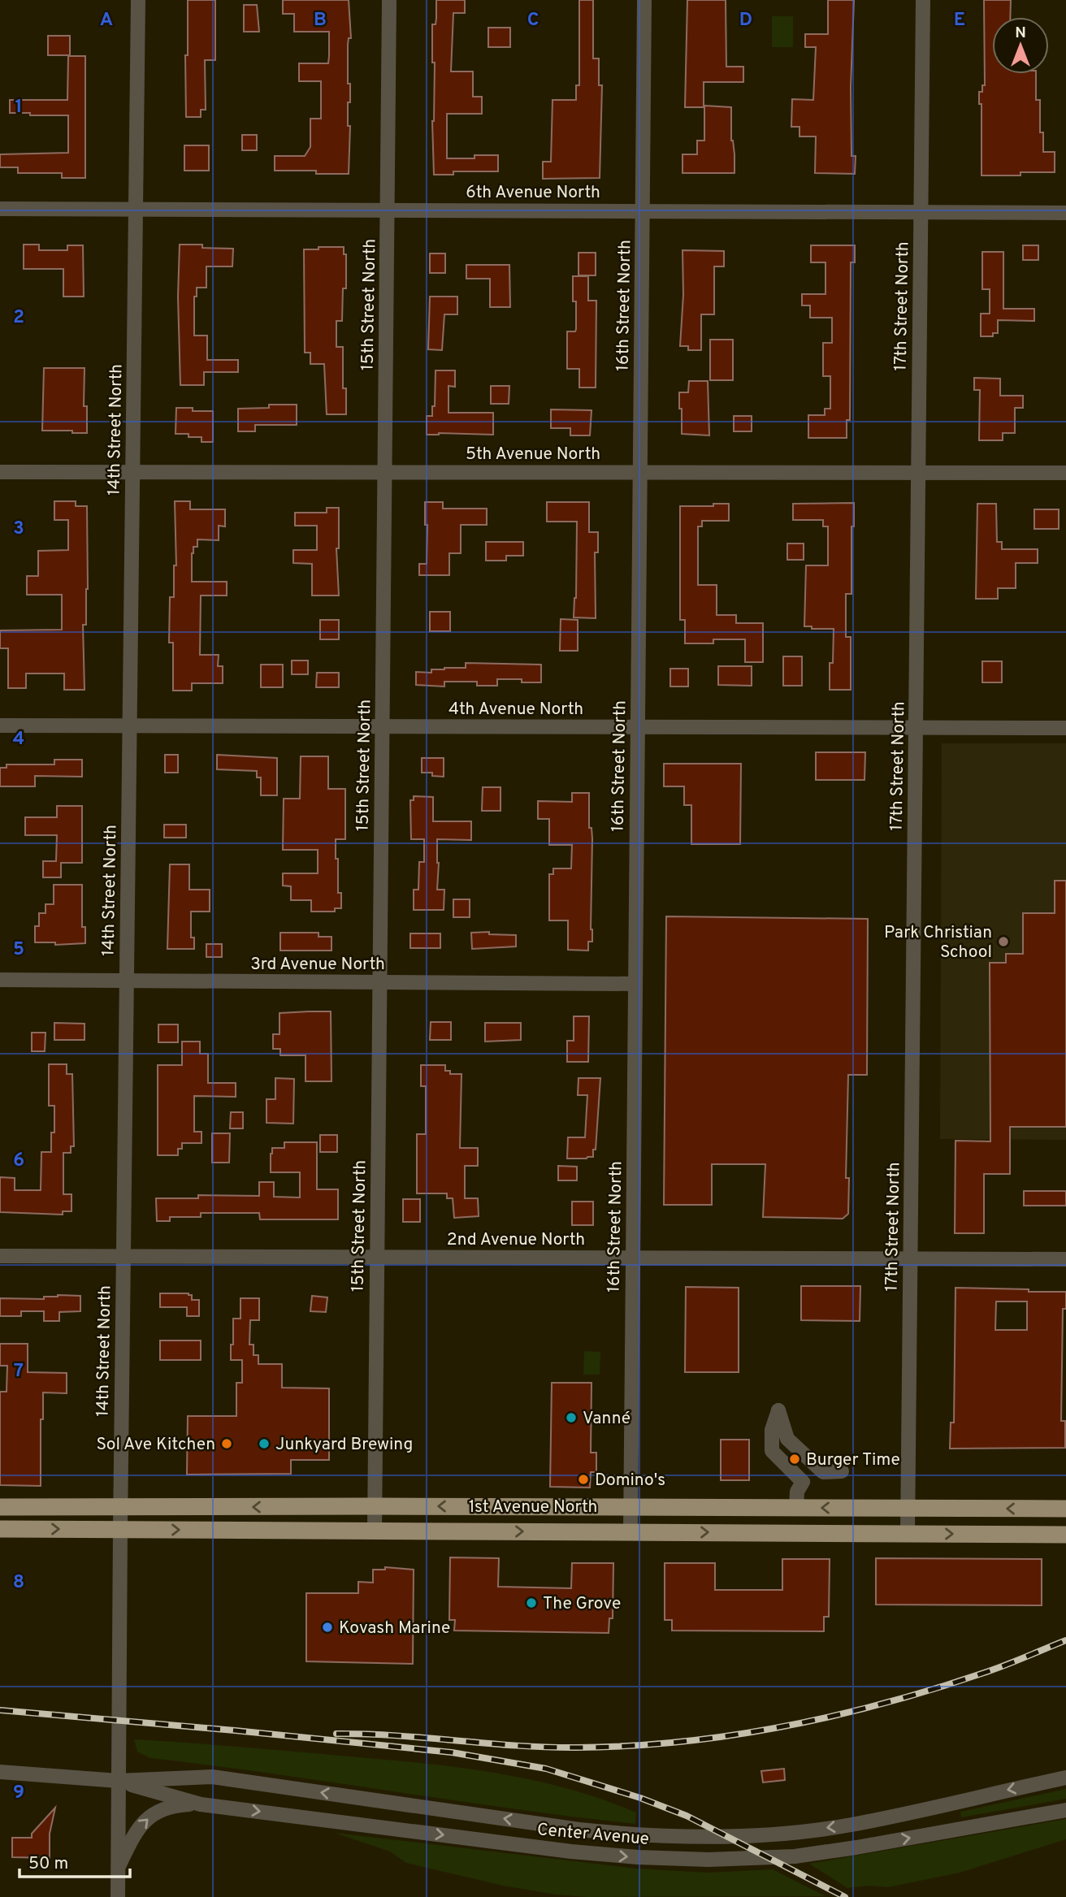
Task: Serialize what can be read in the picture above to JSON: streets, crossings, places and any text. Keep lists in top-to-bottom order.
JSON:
{
  "streets": {
    "main road": ["1st Avenue North"],
    "street": [
      "6th Avenue North",
      "15th Street North",
      "16th Street North",
      "17th Street North",
      "14th Street North",
      "5th Avenue North",
      "4th Avenue North",
      "3rd Avenue North",
      "2nd Avenue North",
      "Center Avenue"
    ]
  },
  "crossings": [
    ["6th Avenue North", "15th Street North"],
    ["6th Avenue North", "16th Street North"],
    ["6th Avenue North", "17th Street North"],
    ["6th Avenue North", "14th Street North"],
    ["15th Street North", "5th Avenue North"],
    ["15th Street North", "4th Avenue North"],
    ["15th Street North", "3rd Avenue North"],
    ["15th Street North", "2nd Avenue North"],
    ["15th Street North", "1st Avenue North"],
    ["16th Street North", "5th Avenue North"],
    ["16th Street North", "4th Avenue North"],
    ["16th Street North", "3rd Avenue North"],
    ["16th Street North", "2nd Avenue North"],
    ["16th Street North", "1st Avenue North"],
    ["17th Street North", "5th Avenue North"],
    ["17th Street North", "4th Avenue North"],
    ["17th Street North", "2nd Avenue North"],
    ["17th Street North", "1st Avenue North"],
    ["14th Street North", "5th Avenue North"],
    ["14th Street North", "4th Avenue North"],
    ["14th Street North", "3rd Avenue North"],
    ["14th Street North", "2nd Avenue North"],
    ["14th Street North", "1st Avenue North"],
    ["14th Street North", "Center Avenue"]
  ],
  "places": [
    "Park Christian School",
    "Vanné",
    "Sol Ave Kitchen",
    "Junkyard Brewing",
    "Burger Time",
    "Domino's",
    "The Grove",
    "Kovash Marine"
  ],
  "scale_bar": "50 m",
  "north": "top",
  "grid": {
    "columns": [
      "A",
      "B",
      "C",
      "D",
      "E"
    ],
    "rows": [
      "1",
      "2",
      "3",
      "4",
      "5",
      "6",
      "7",
      "8",
      "9"
    ]
  }
}
